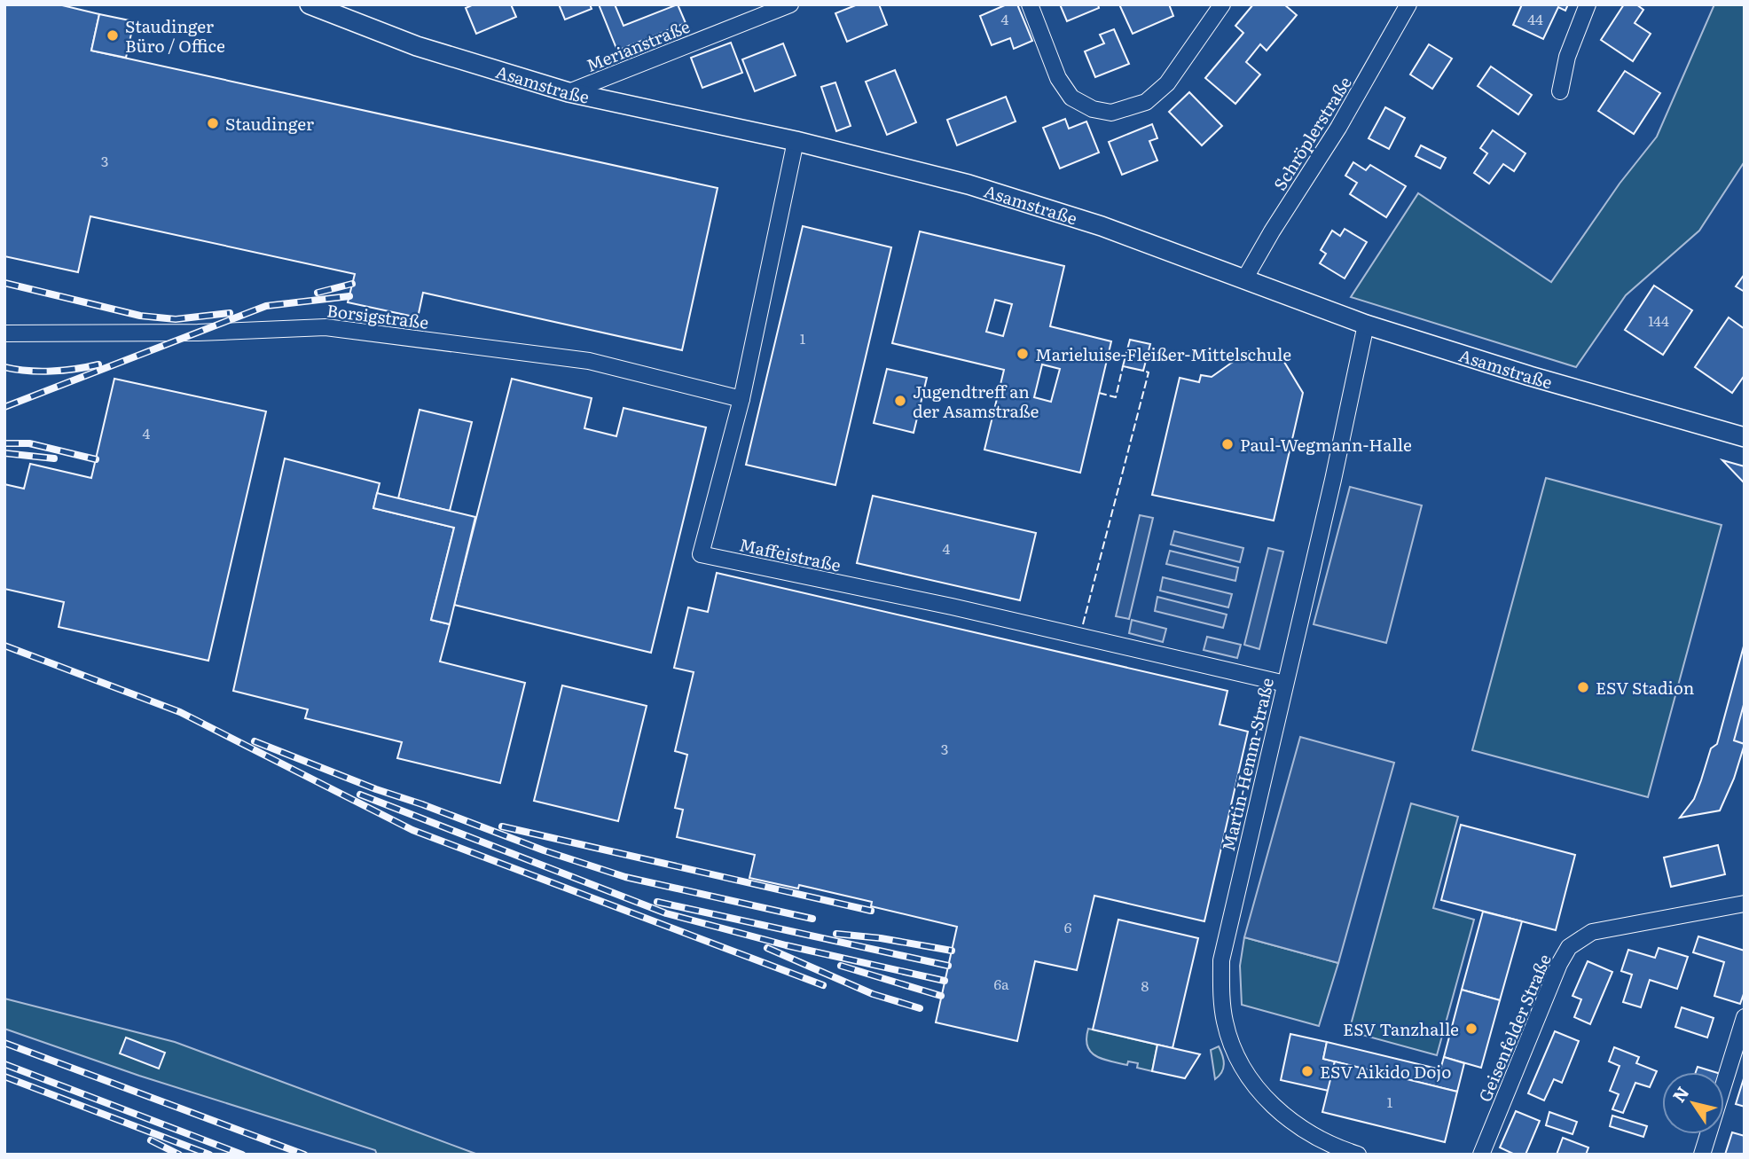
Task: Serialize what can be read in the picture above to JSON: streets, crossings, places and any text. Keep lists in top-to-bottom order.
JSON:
{
  "streets": {
    "street": [
      "Merianstraße",
      "Asamstraße",
      "Schröplerstraße",
      "Borsigstraße",
      "Maffeistraße",
      "Martin-Hemm-Straße",
      "Geisenfelder Straße"
    ]
  },
  "crossings": [
    ["Merianstraße", "Asamstraße"],
    ["Asamstraße", "Schröplerstraße"],
    ["Asamstraße", "Maffeistraße"],
    ["Asamstraße", "Martin-Hemm-Straße"],
    ["Borsigstraße", "Maffeistraße"],
    ["Maffeistraße", "Martin-Hemm-Straße"]
  ],
  "places": [
    "Staudinger Büro / Office",
    "Staudinger",
    "Marieluise-Fleißer-Mittelschule",
    "Jugendtreff an der Asamstraße",
    "Paul-Wegmann-Halle",
    "ESV Stadion",
    "ESV Tanzhalle",
    "ESV Aikido Dojo"
  ],
  "house_numbers": [
    "4",
    "44",
    "3",
    "144",
    "1",
    "4",
    "4",
    "3",
    "6",
    "6a",
    "8",
    "1"
  ],
  "north": "top left"
}
